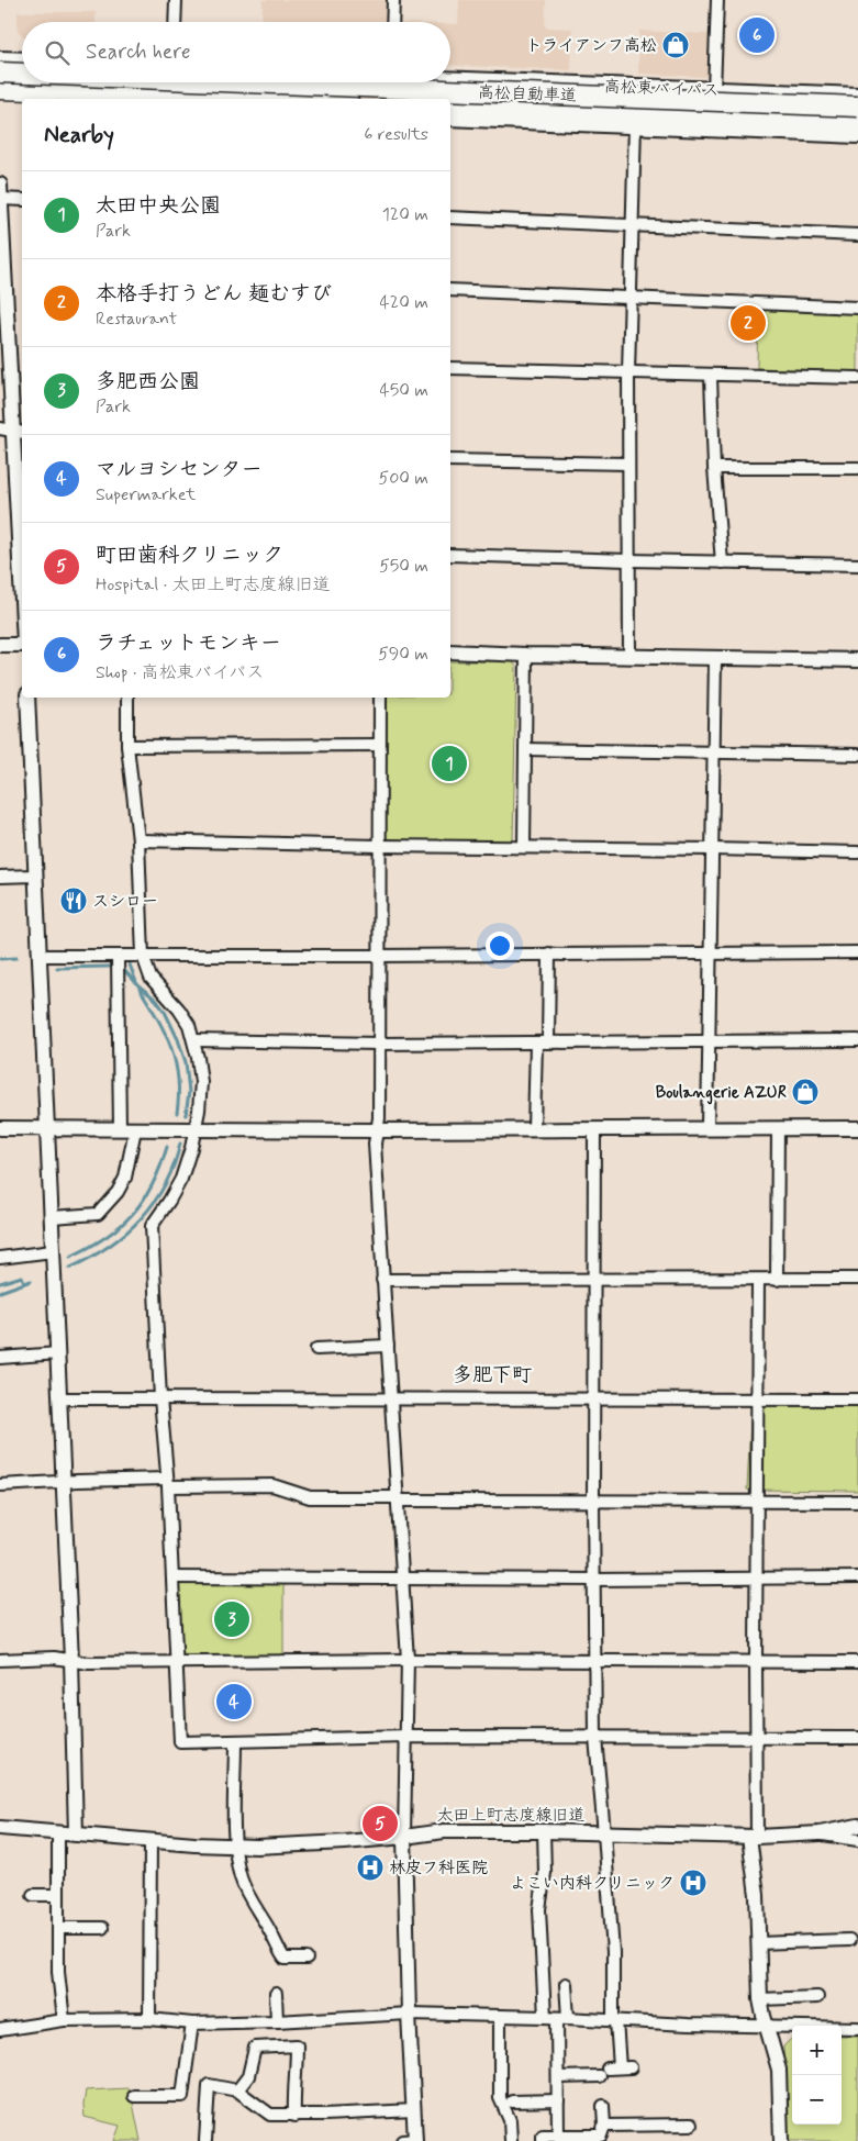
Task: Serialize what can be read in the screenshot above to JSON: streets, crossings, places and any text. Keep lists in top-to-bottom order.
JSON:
{
  "streets": {
    "highway": ["高松東バイパス", "高松自動車道"],
    "street": ["太田上町志度線旧道"]
  },
  "districts": ["多肥下町"],
  "places": {
    "shop": ["トライアンフ高松", "Boulangerie AZUR"],
    "restaurant": ["スシロー"],
    "hospital": ["林皮フ科医院", "よこい内科クリニック"]
  },
  "page": {
    "pins": [
      "6",
      "2",
      "1",
      "3",
      "4",
      "5"
    ],
    "search": "Search here",
    "heading": ["Nearby", "6 results"],
    "list": [
      {
        "mark": "1",
        "name": "太田中央公園",
        "note": "Park",
        "value": "120 m"
      },
      {
        "mark": "2",
        "name": "本格手打うどん 麺むすび",
        "note": "Restaurant",
        "value": "420 m"
      },
      {
        "mark": "3",
        "name": "多肥西公園",
        "note": "Park",
        "value": "450 m"
      },
      {
        "mark": "4",
        "name": "マルヨシセンター",
        "note": "Supermarket",
        "value": "500 m"
      },
      {
        "mark": "5",
        "name": "町田歯科クリニック",
        "note": "Hospital · 太田上町志度線旧道",
        "value": "550 m"
      },
      {
        "mark": "6",
        "name": "ラチェットモンキー",
        "note": "Shop · 高松東バイパス",
        "value": "590 m"
      }
    ],
    "map_buttons": ["+", "−"]
  }
}
